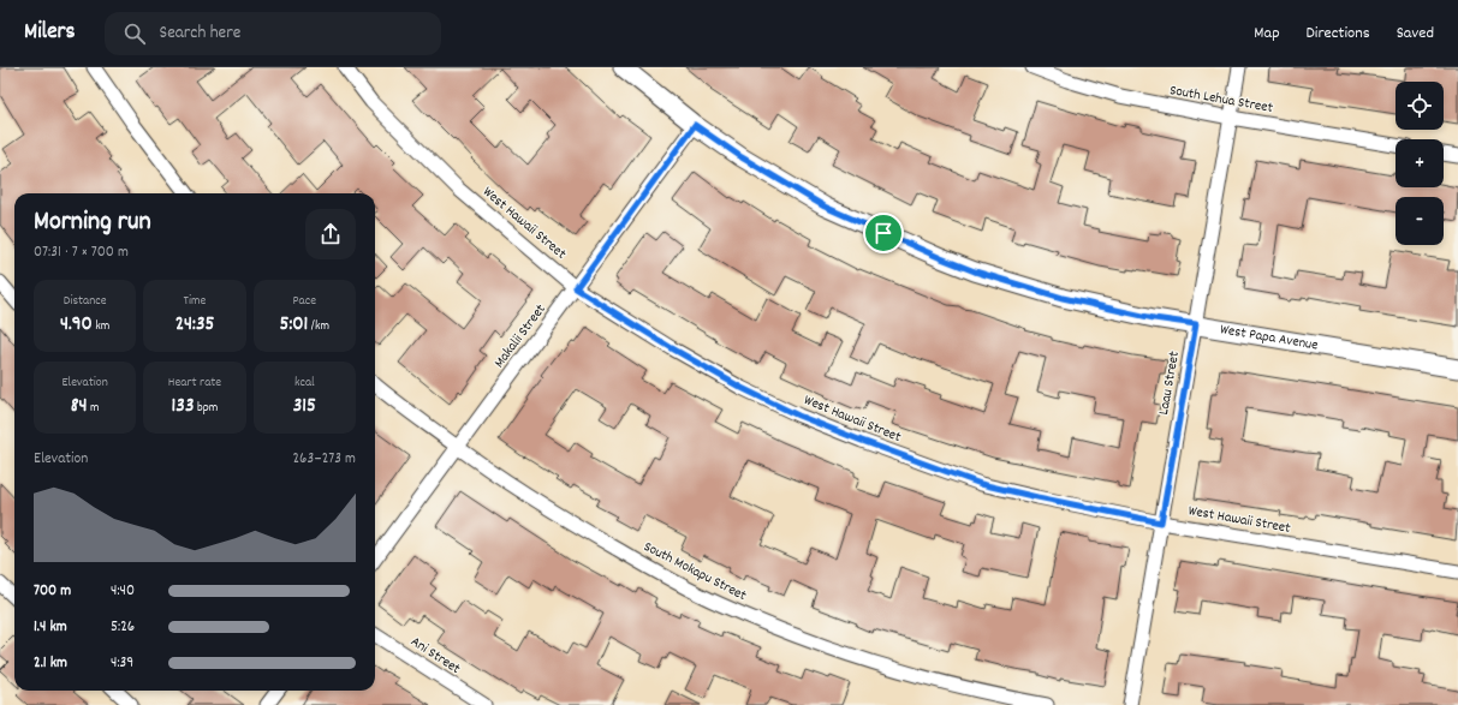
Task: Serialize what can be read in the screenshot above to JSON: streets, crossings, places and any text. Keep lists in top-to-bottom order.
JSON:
{
  "streets": {
    "street": [
      "South Lehua Street",
      "West Hawaii Street",
      "Makalii Street",
      "West Papa Avenue",
      "Laau Street",
      "South Mokapu Street",
      "Ani Street"
    ]
  },
  "crossings": [
    ["South Lehua Street", "Laau Street"],
    ["West Hawaii Street", "Makalii Street"],
    ["West Hawaii Street", "Laau Street"],
    ["Makalii Street", "West Papa Avenue"],
    ["Makalii Street", "South Mokapu Street"],
    ["West Papa Avenue", "Laau Street"]
  ],
  "page": {
    "header": "Milers",
    "search": "Search here",
    "nav": ["Map", "Directions", "Saved"],
    "map_buttons": ["+", "−"],
    "heading": ["Morning run", "07:31 · 7 × 700 m"],
    "stats": [
      ["Distance", "4.90 km"],
      ["Time", "24:35"],
      ["Pace", "5:01 /km"],
      ["Elevation", "84 m"],
      ["Heart rate", "133 bpm"],
      ["kcal", "315"]
    ],
    "chart": ["Elevation", "263–273 m"],
    "list": [
      {
        "name": "700 m",
        "note": "4:40"
      },
      {
        "name": "1.4 km",
        "note": "5:26"
      },
      {
        "name": "2.1 km",
        "note": "4:39"
      }
    ]
  }
}
